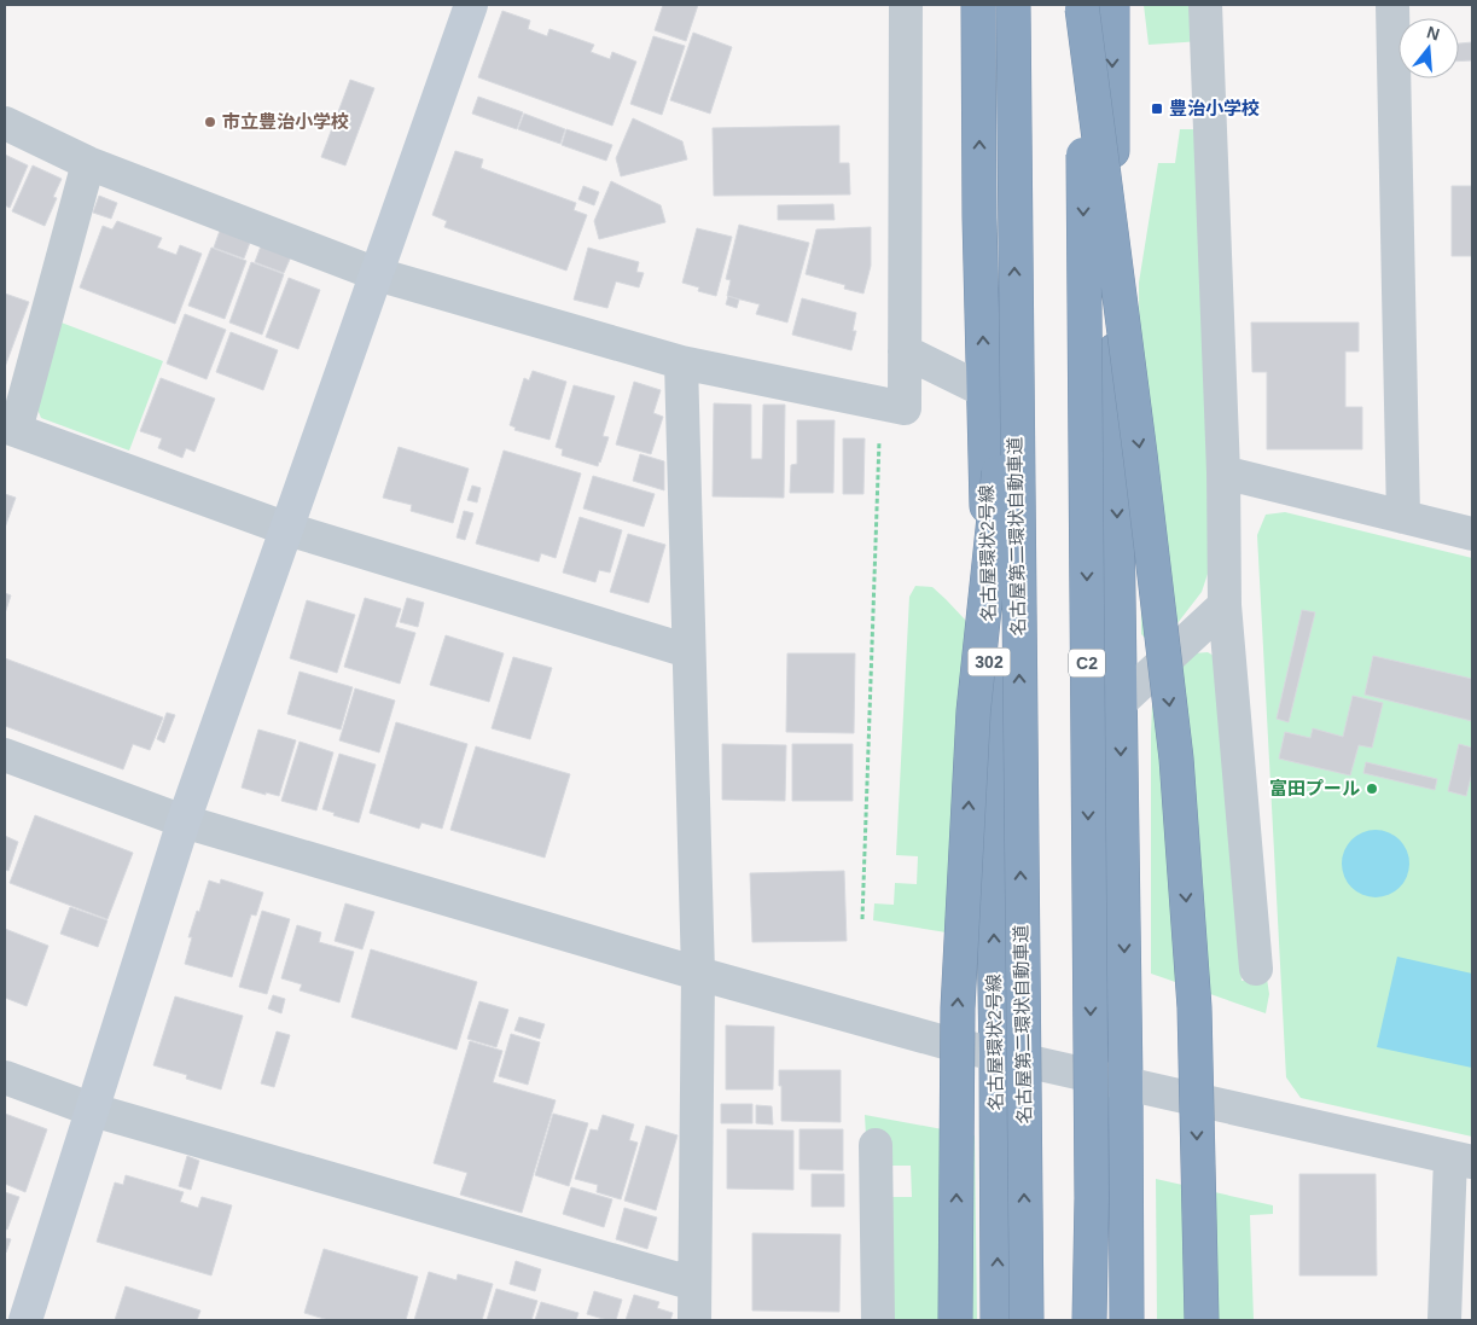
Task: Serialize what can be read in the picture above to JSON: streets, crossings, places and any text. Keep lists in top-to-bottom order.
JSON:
{
  "streets": {
    "highway": [
      "名古屋第二環状自動車道",
      "名古屋環状2号線",
      "302",
      "C2"
    ]
  },
  "places": {
    "transit": ["豊治小学校"],
    "other": ["市立豊治小学校", "富田プール"]
  },
  "north": "top"
}
